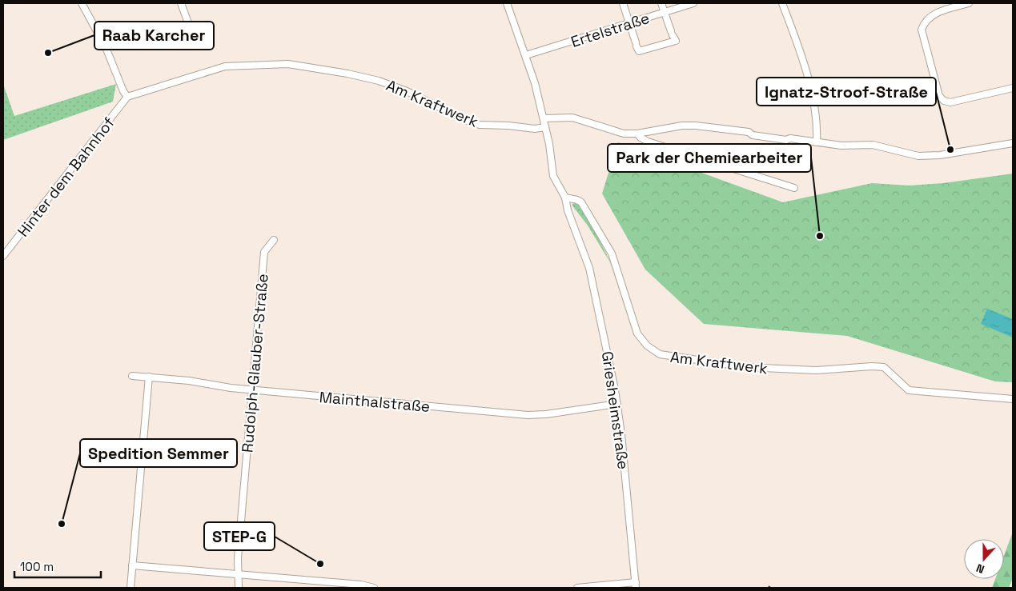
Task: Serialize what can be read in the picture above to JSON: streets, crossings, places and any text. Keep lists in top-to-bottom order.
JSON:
{
  "streets": {
    "street": [
      "Ertelstraße",
      "Am Kraftwerk",
      "Hinter dem Bahnhof",
      "Rudolph-Glauber-Straße",
      "Mainthalstraße",
      "Griesheimstraße"
    ]
  },
  "crossings": [
    ["Am Kraftwerk", "Hinter dem Bahnhof"],
    ["Am Kraftwerk", "Griesheimstraße"],
    ["Rudolph-Glauber-Straße", "Mainthalstraße"],
    ["Mainthalstraße", "Griesheimstraße"]
  ],
  "places": [
    "Raab Karcher",
    "Ignatz-Stroof-Straße",
    "Park der Chemiearbeiter",
    "Spedition Semmer",
    "STEP-G"
  ],
  "scale_bar": "100 m",
  "north": "bottom"
}
